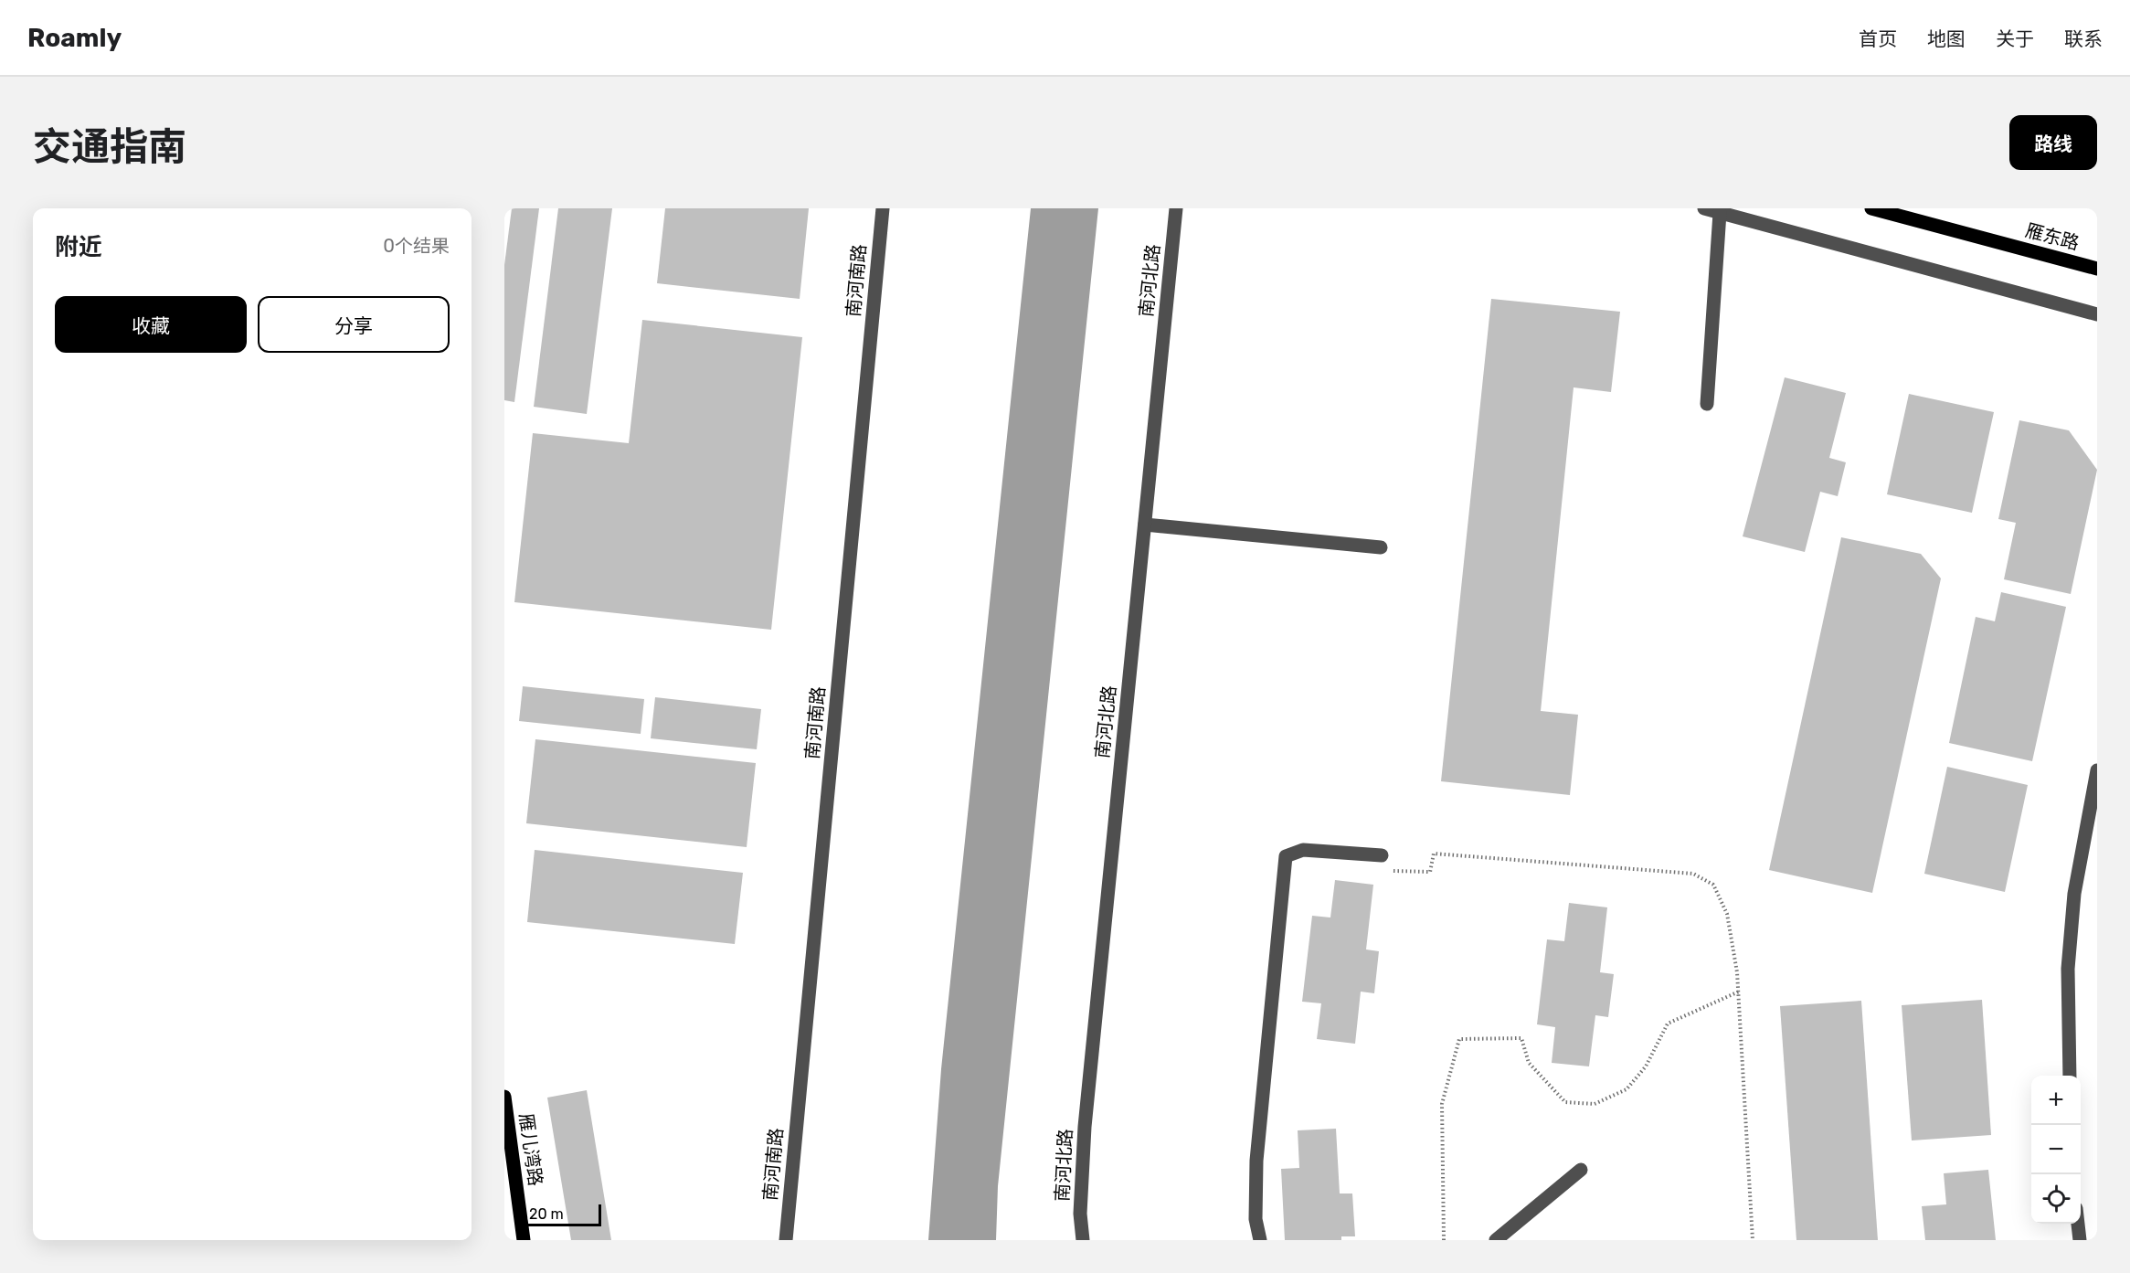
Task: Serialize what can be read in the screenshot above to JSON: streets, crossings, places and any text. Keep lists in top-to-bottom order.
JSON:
{
  "streets": {
    "main road": ["雁东路", "雁儿湾路"],
    "street": ["南河南路", "南河北路"]
  },
  "scale_bar": "20 m",
  "page": {
    "header": "Roamly",
    "nav": [
      "首页",
      "地图",
      "关于",
      "联系"
    ],
    "title": "交通指南",
    "buttons": [
      "路线",
      ["收藏", "分享"]
    ],
    "heading": ["附近", "0个结果"],
    "map_buttons": ["+", "−"],
    "scale": "20 m"
  }
}
